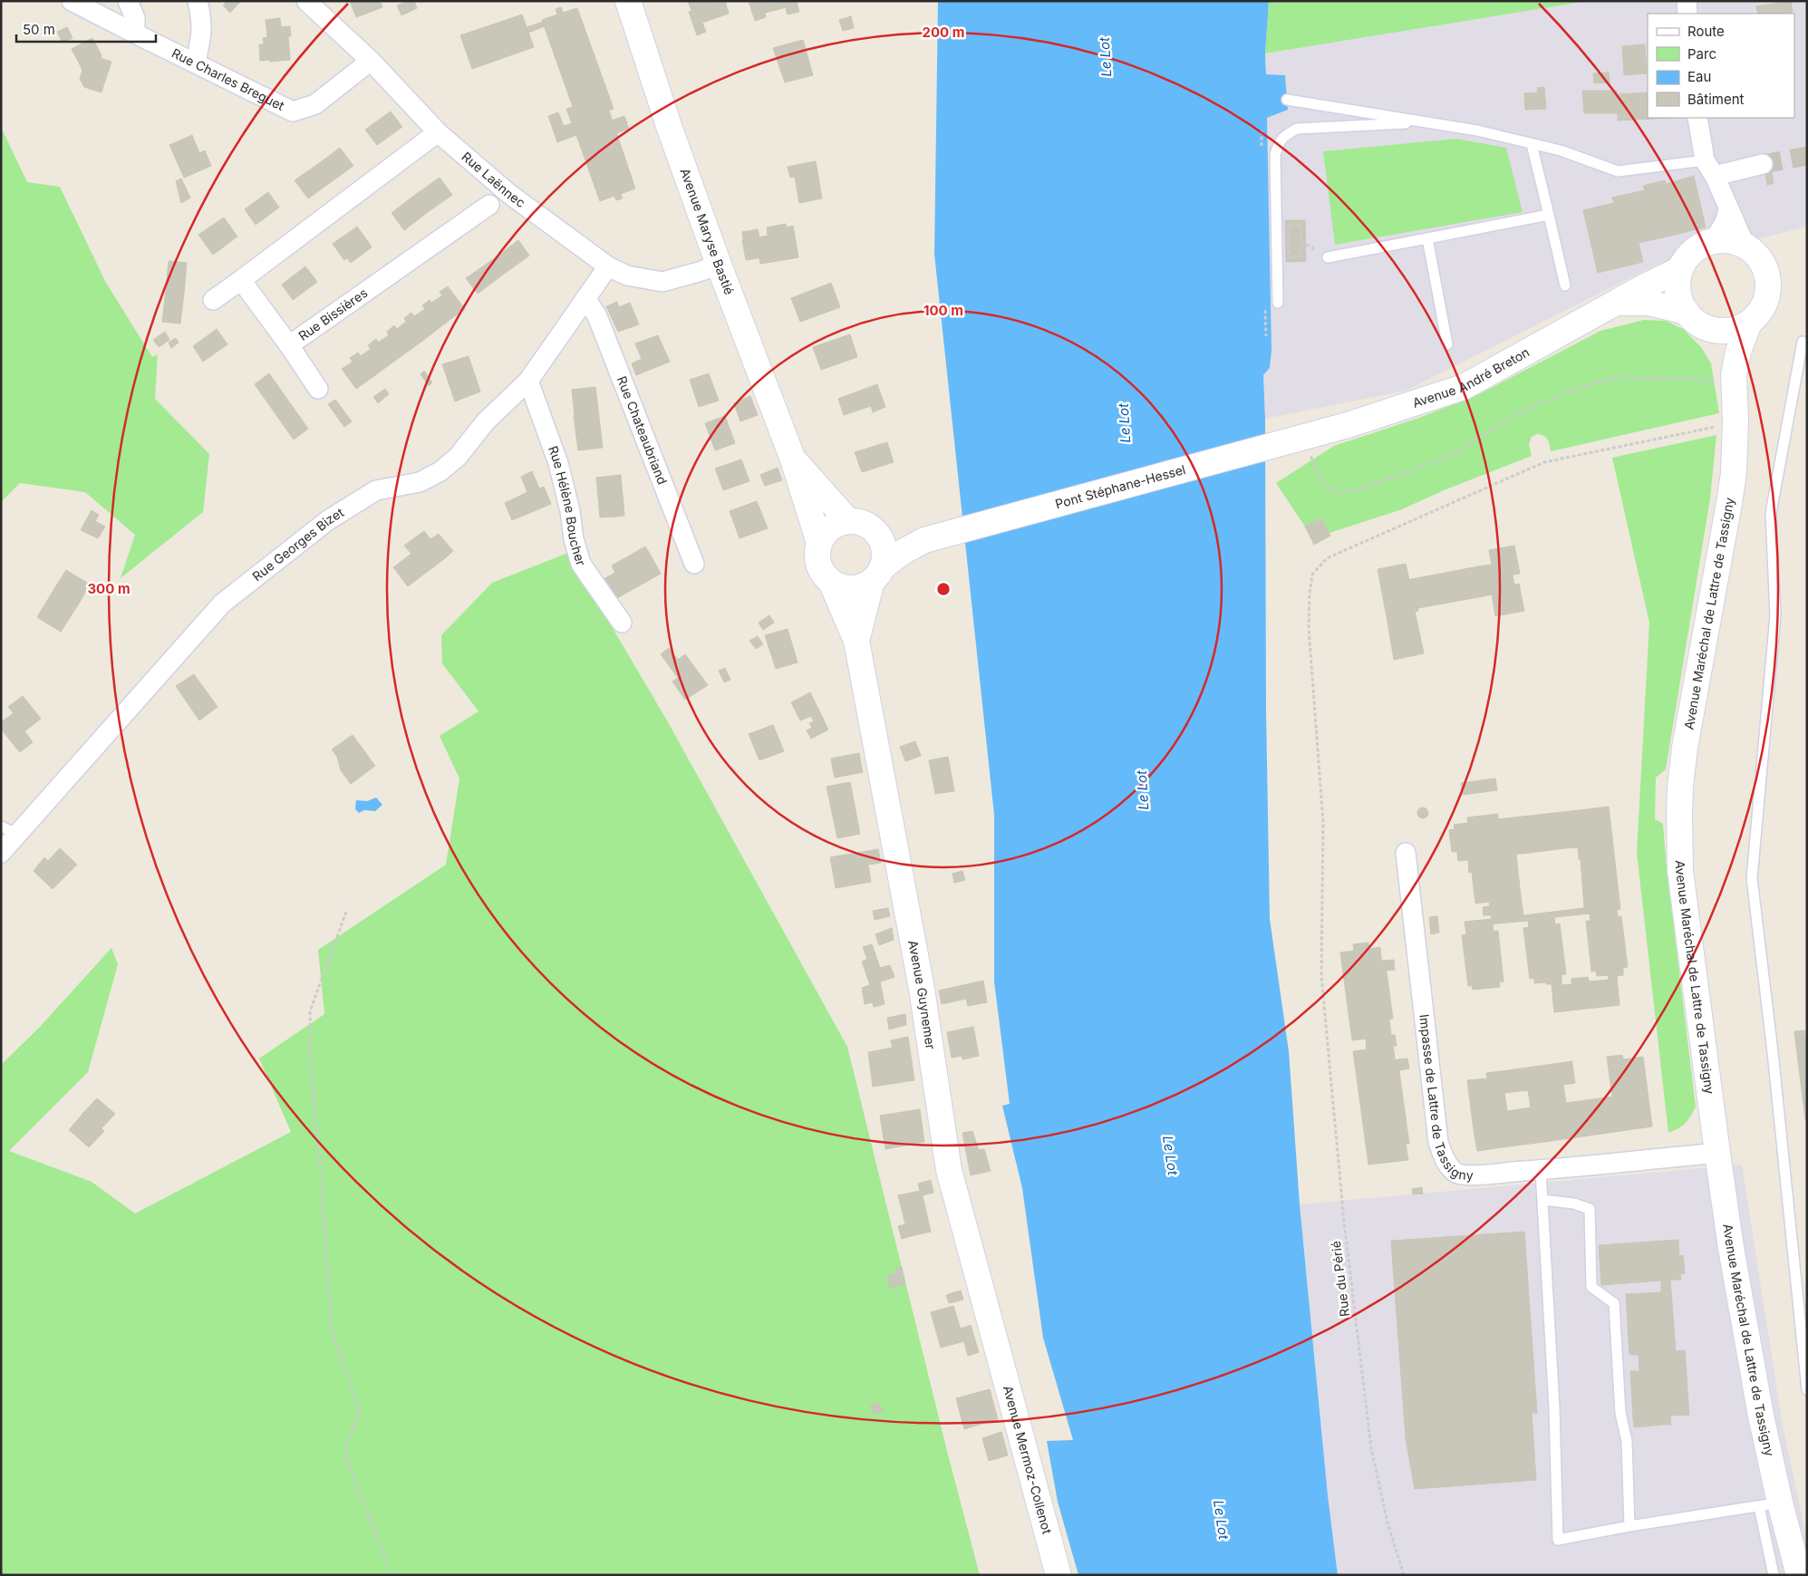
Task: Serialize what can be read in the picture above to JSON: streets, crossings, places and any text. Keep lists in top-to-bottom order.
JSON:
{
  "streets": {
    "street": [
      "Rue Charles Breguet",
      "Rue Laënnec",
      "Avenue Maryse Bastié",
      "Rue Bissières",
      "Avenue André Breton",
      "Rue Chateaubriand",
      "Pont Stéphane-Hessel",
      "Rue Hélène Boucher",
      "Rue Georges Bizet",
      "Avenue Maréchal de Lattre de Tassigny",
      "Avenue Guynemer",
      "Impasse de Lattre de Tassigny",
      "Avenue Mermoz-Collenot"
    ],
    "path": ["Rue du Périé"]
  },
  "crossings": [
    ["Rue Charles Breguet", "Rue Laënnec"],
    ["Rue Laënnec", "Avenue Maryse Bastié"],
    ["Rue Laënnec", "Rue Georges Bizet"],
    ["Avenue Maryse Bastié", "Avenue Guynemer"],
    ["Avenue André Breton", "Pont Stéphane-Hessel"],
    ["Avenue André Breton", "Avenue Maréchal de Lattre de Tassigny"],
    ["Rue Chateaubriand", "Rue Georges Bizet"],
    ["Pont Stéphane-Hessel", "Avenue Guynemer"],
    ["Rue Hélène Boucher", "Rue Georges Bizet"],
    ["Avenue Maréchal de Lattre de Tassigny", "Impasse de Lattre de Tassigny"],
    ["Avenue Guynemer", "Avenue Mermoz-Collenot"]
  ],
  "water": ["Le Lot"],
  "legend": [
    "Route",
    "Parc",
    "Eau",
    "Bâtiment"
  ],
  "scale_bar": "50 m",
  "rings": ["200 m", "100 m", "300 m"]
}
